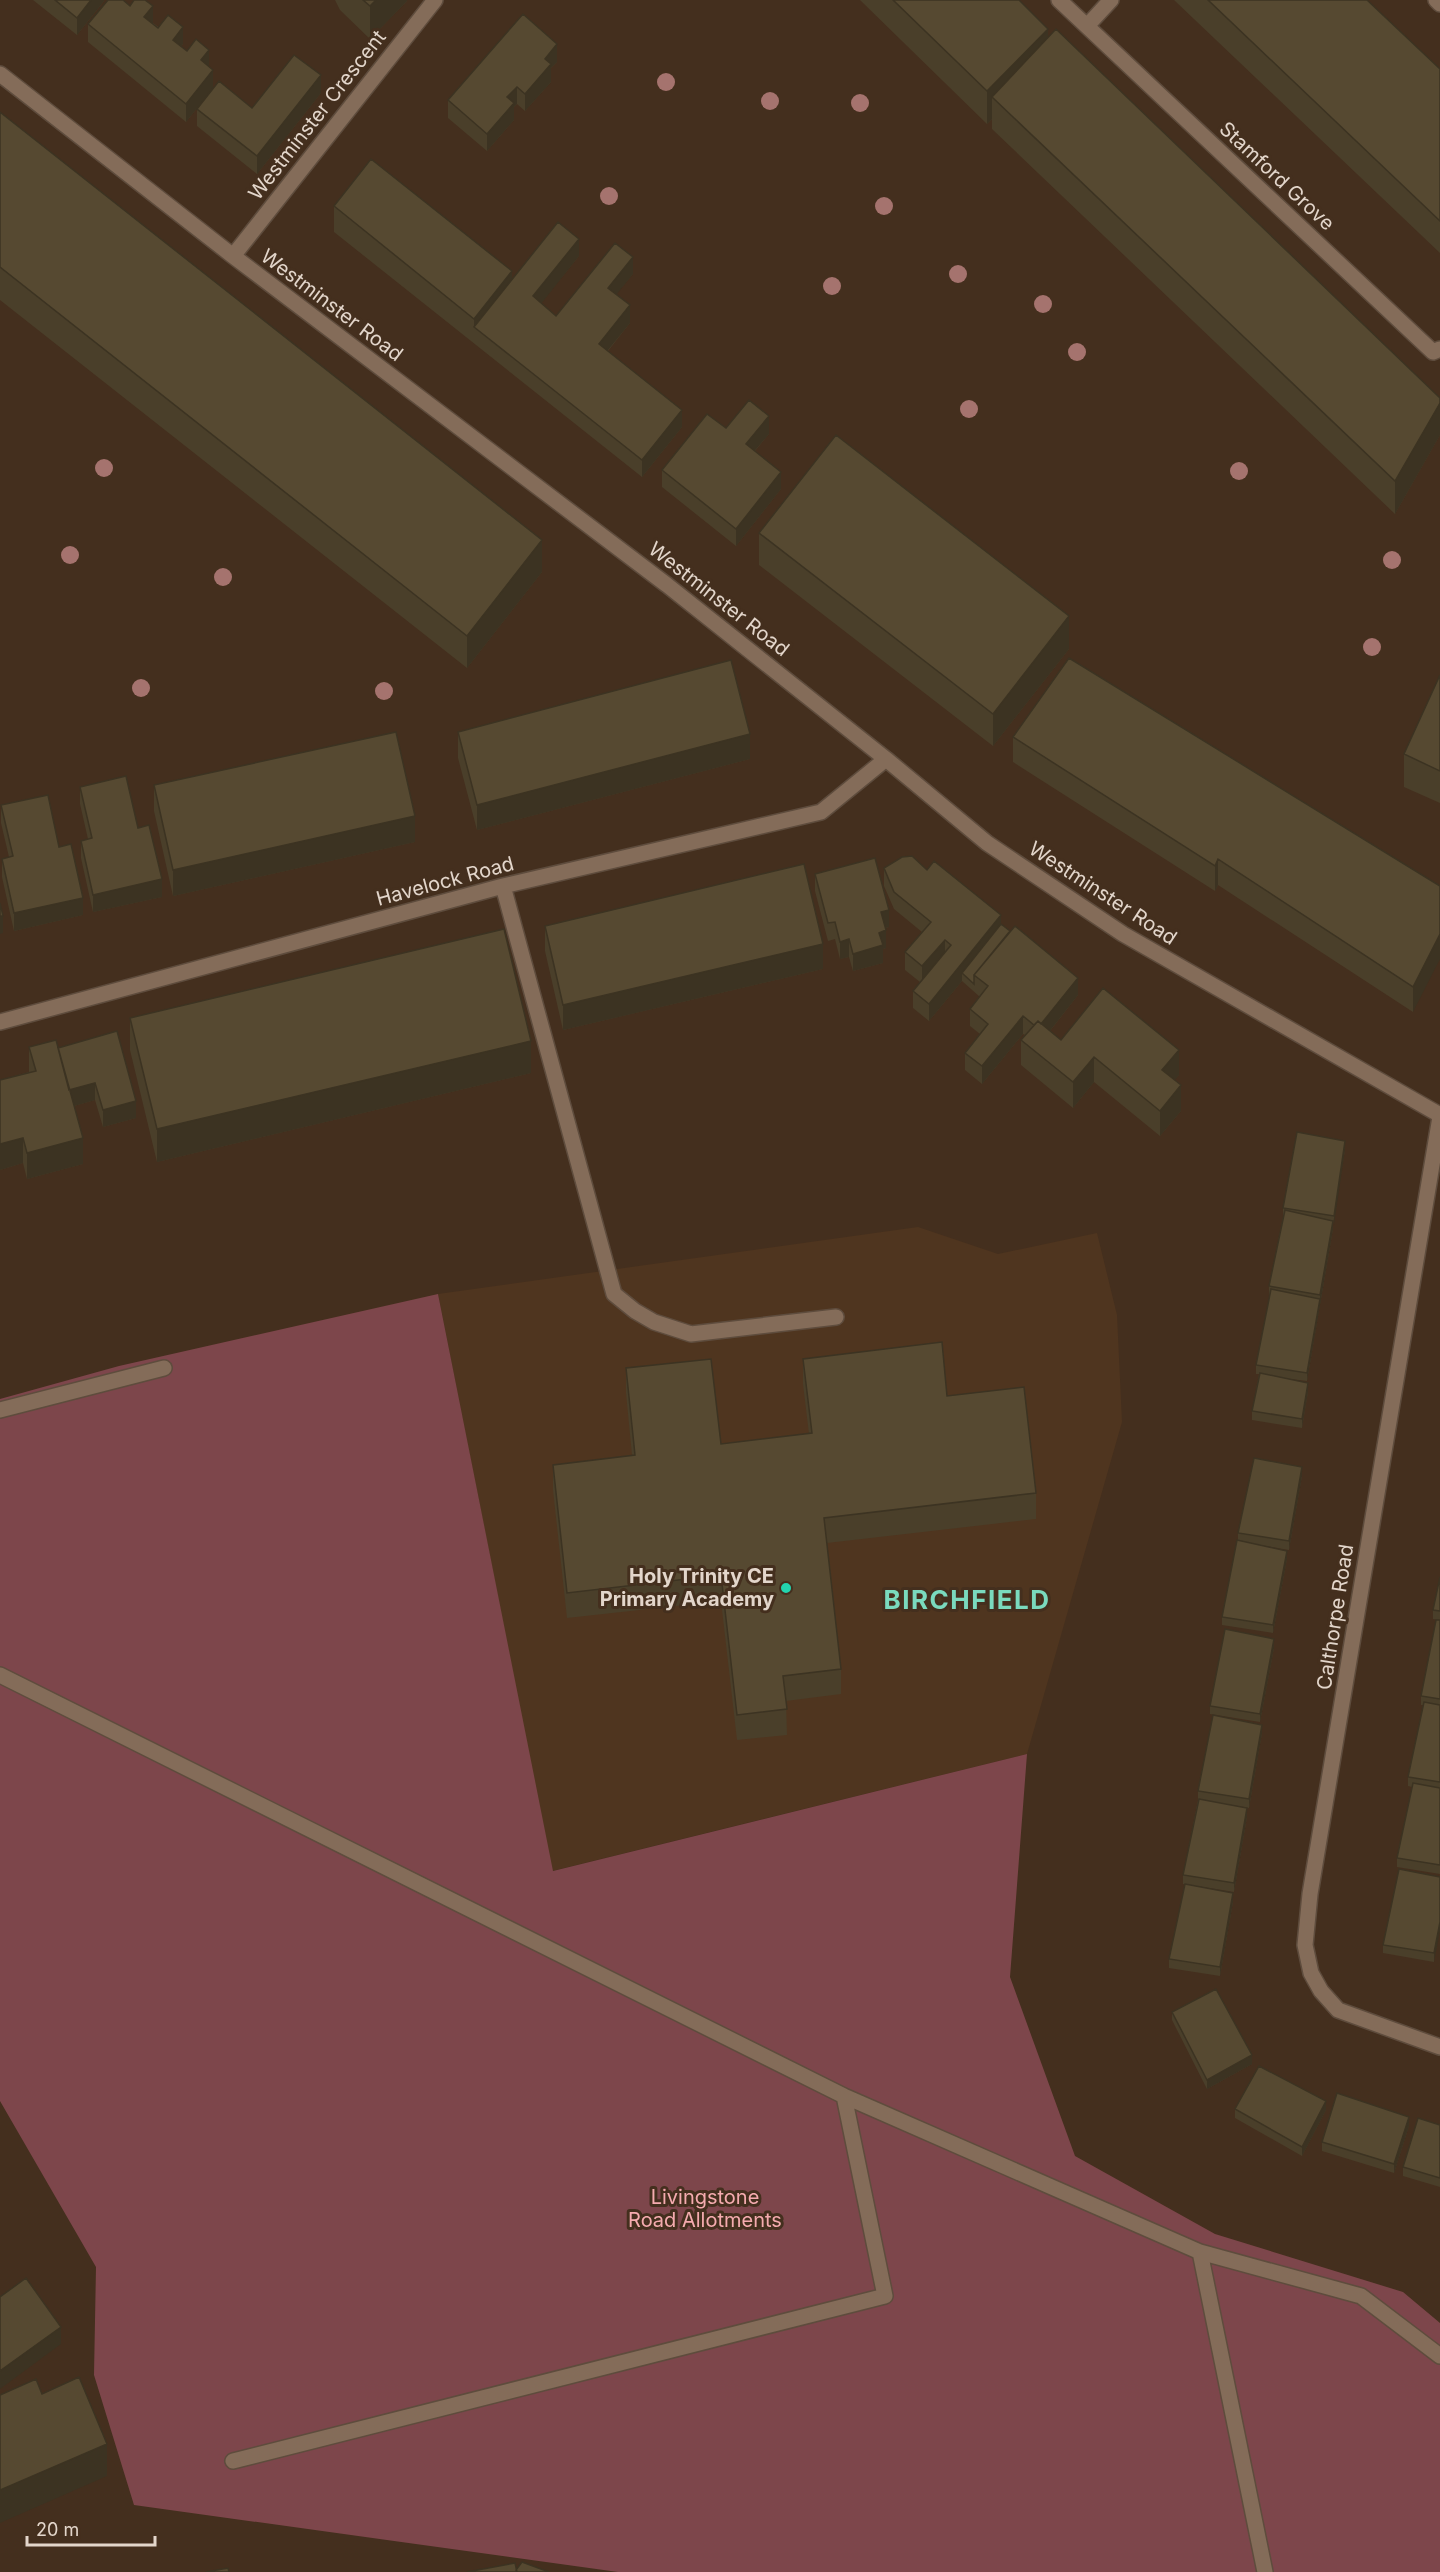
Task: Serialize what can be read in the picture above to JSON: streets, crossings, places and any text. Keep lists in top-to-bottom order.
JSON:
{
  "streets": {
    "street": [
      "Westminster Crescent",
      "Stamford Grove",
      "Westminster Road",
      "Havelock Road",
      "Calthorpe Road"
    ]
  },
  "crossings": [
    ["Westminster Crescent", "Westminster Road"],
    ["Westminster Road", "Havelock Road"],
    ["Westminster Road", "Calthorpe Road"]
  ],
  "districts": ["BIRCHFIELD"],
  "parks": ["Livingstone Road Allotments"],
  "places": ["Holy Trinity CE Primary Academy"],
  "scale_bar": "20 m"
}
